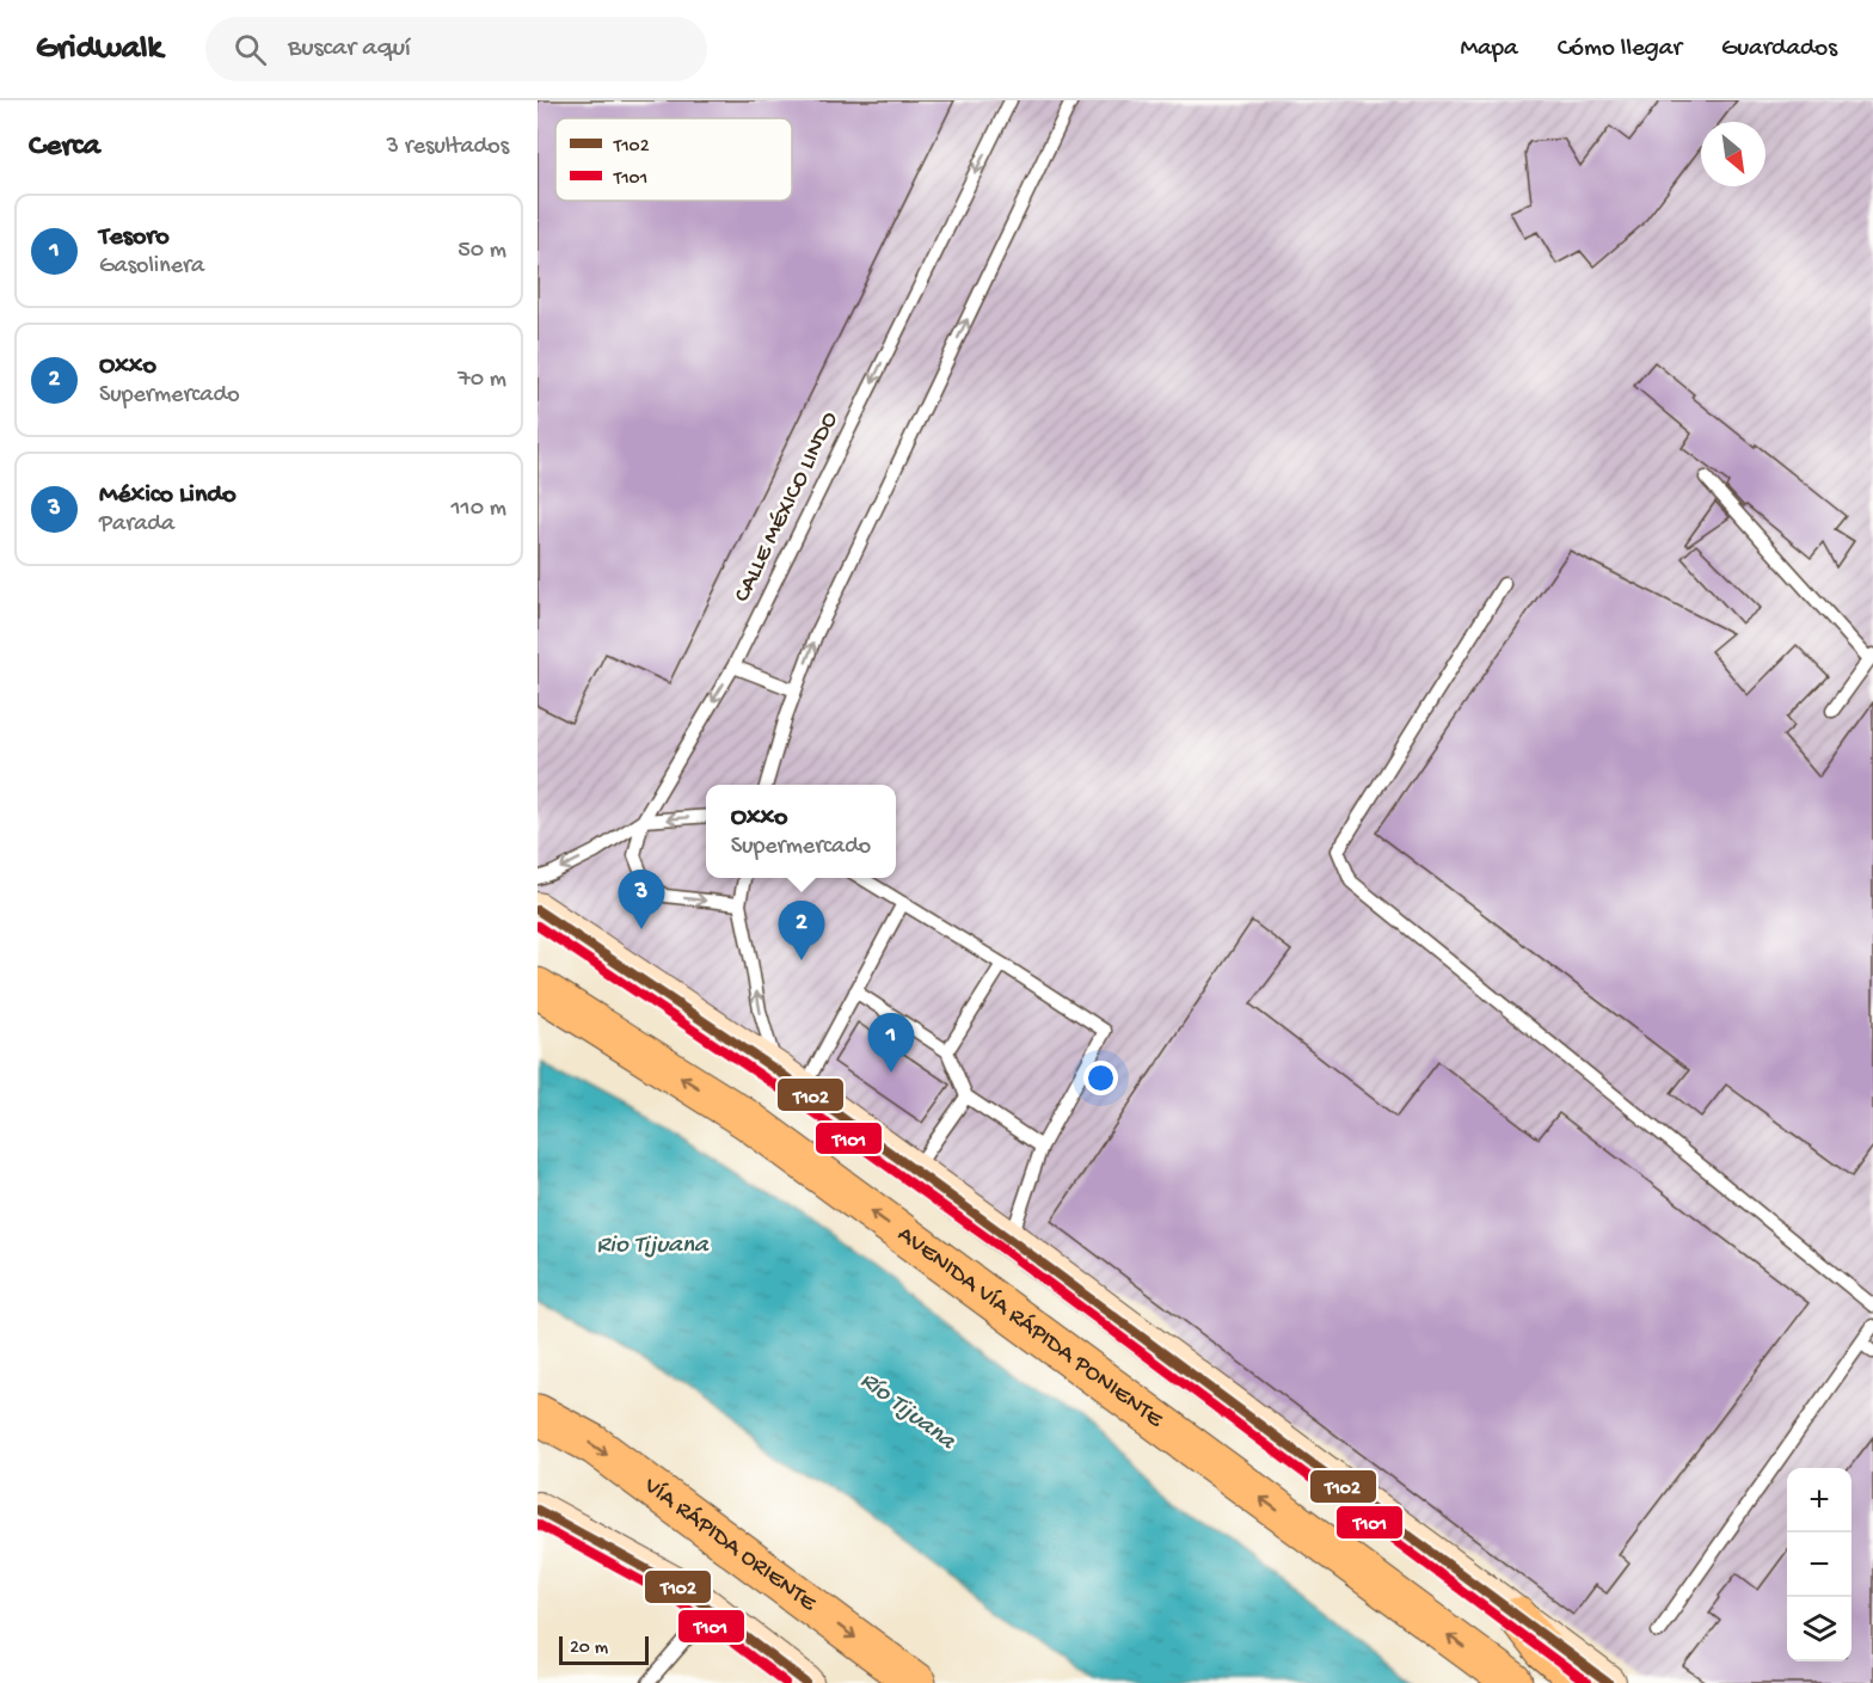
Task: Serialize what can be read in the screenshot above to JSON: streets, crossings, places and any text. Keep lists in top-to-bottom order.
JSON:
{
  "streets": {
    "highway": ["AVENIDA VÍA RÁPIDA PONIENTE", "VÍA RÁPIDA ORIENTE"],
    "lane": ["CALLE MÉXICO LINDO"]
  },
  "one_way": ["AVENIDA VÍA RÁPIDA PONIENTE", "VÍA RÁPIDA ORIENTE"],
  "water": ["Rio Tijuana", "Río Tijuana"],
  "lines": ["transit line T102", "transit line T101"],
  "legend": ["T102", "T101"],
  "scale_bar": "20 m",
  "north": "bottom right",
  "page": {
    "header": "Gridwalk",
    "search": "Buscar aquí",
    "nav": ["Mapa", "Cómo llegar", "Guardados"],
    "heading": ["Cerca", "3 resultados"],
    "list": [
      {
        "mark": "1",
        "name": "Tesoro",
        "note": "Gasolinera",
        "value": "50 m"
      },
      {
        "mark": "2",
        "name": "Oxxo",
        "note": "Supermercado",
        "value": "70 m"
      },
      {
        "mark": "3",
        "name": "México Lindo",
        "note": "Parada",
        "value": "110 m"
      }
    ],
    "popup": ["Oxxo", "Supermercado"],
    "pins": ["3", "2", "1"],
    "map_buttons": ["+", "−"],
    "scale": "20 m"
  }
}
